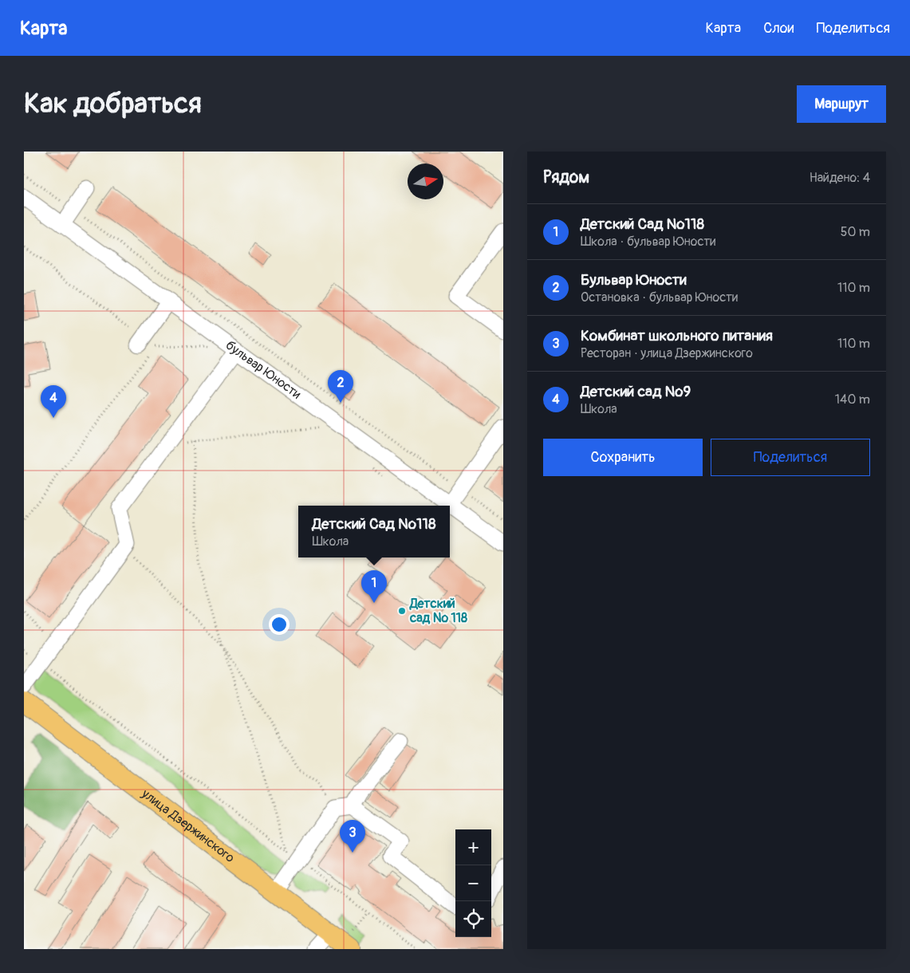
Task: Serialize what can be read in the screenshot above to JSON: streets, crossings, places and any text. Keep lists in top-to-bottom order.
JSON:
{
  "streets": {
    "main road": ["улица Дзержинского"],
    "street": ["бульвар Юности"]
  },
  "places": ["Детский сад № 118"],
  "north": "right",
  "page": {
    "header": "Карта",
    "nav": ["Карта", "Слои", "Поделиться"],
    "buttons": [
      "Маршрут",
      ["Сохранить", "Поделиться"]
    ],
    "title": "Как добраться",
    "heading": ["Рядом", "Найдено: 4"],
    "list": [
      {
        "mark": "1",
        "name": "Детский Сад №118",
        "note": "Школа · бульвар Юности",
        "value": "50 m"
      },
      {
        "mark": "2",
        "name": "Бульвар Юности",
        "note": "Остановка · бульвар Юности",
        "value": "110 m"
      },
      {
        "mark": "3",
        "name": "Комбинат школьного питания",
        "note": "Ресторан · улица Дзержинского",
        "value": "110 m"
      },
      {
        "mark": "4",
        "name": "Детский сад №9",
        "note": "Школа",
        "value": "140 m"
      }
    ],
    "pins": [
      "2",
      "4",
      "1",
      "3"
    ],
    "popup": ["Детский Сад №118", "Школа"],
    "map_buttons": ["+", "−"]
  }
}
